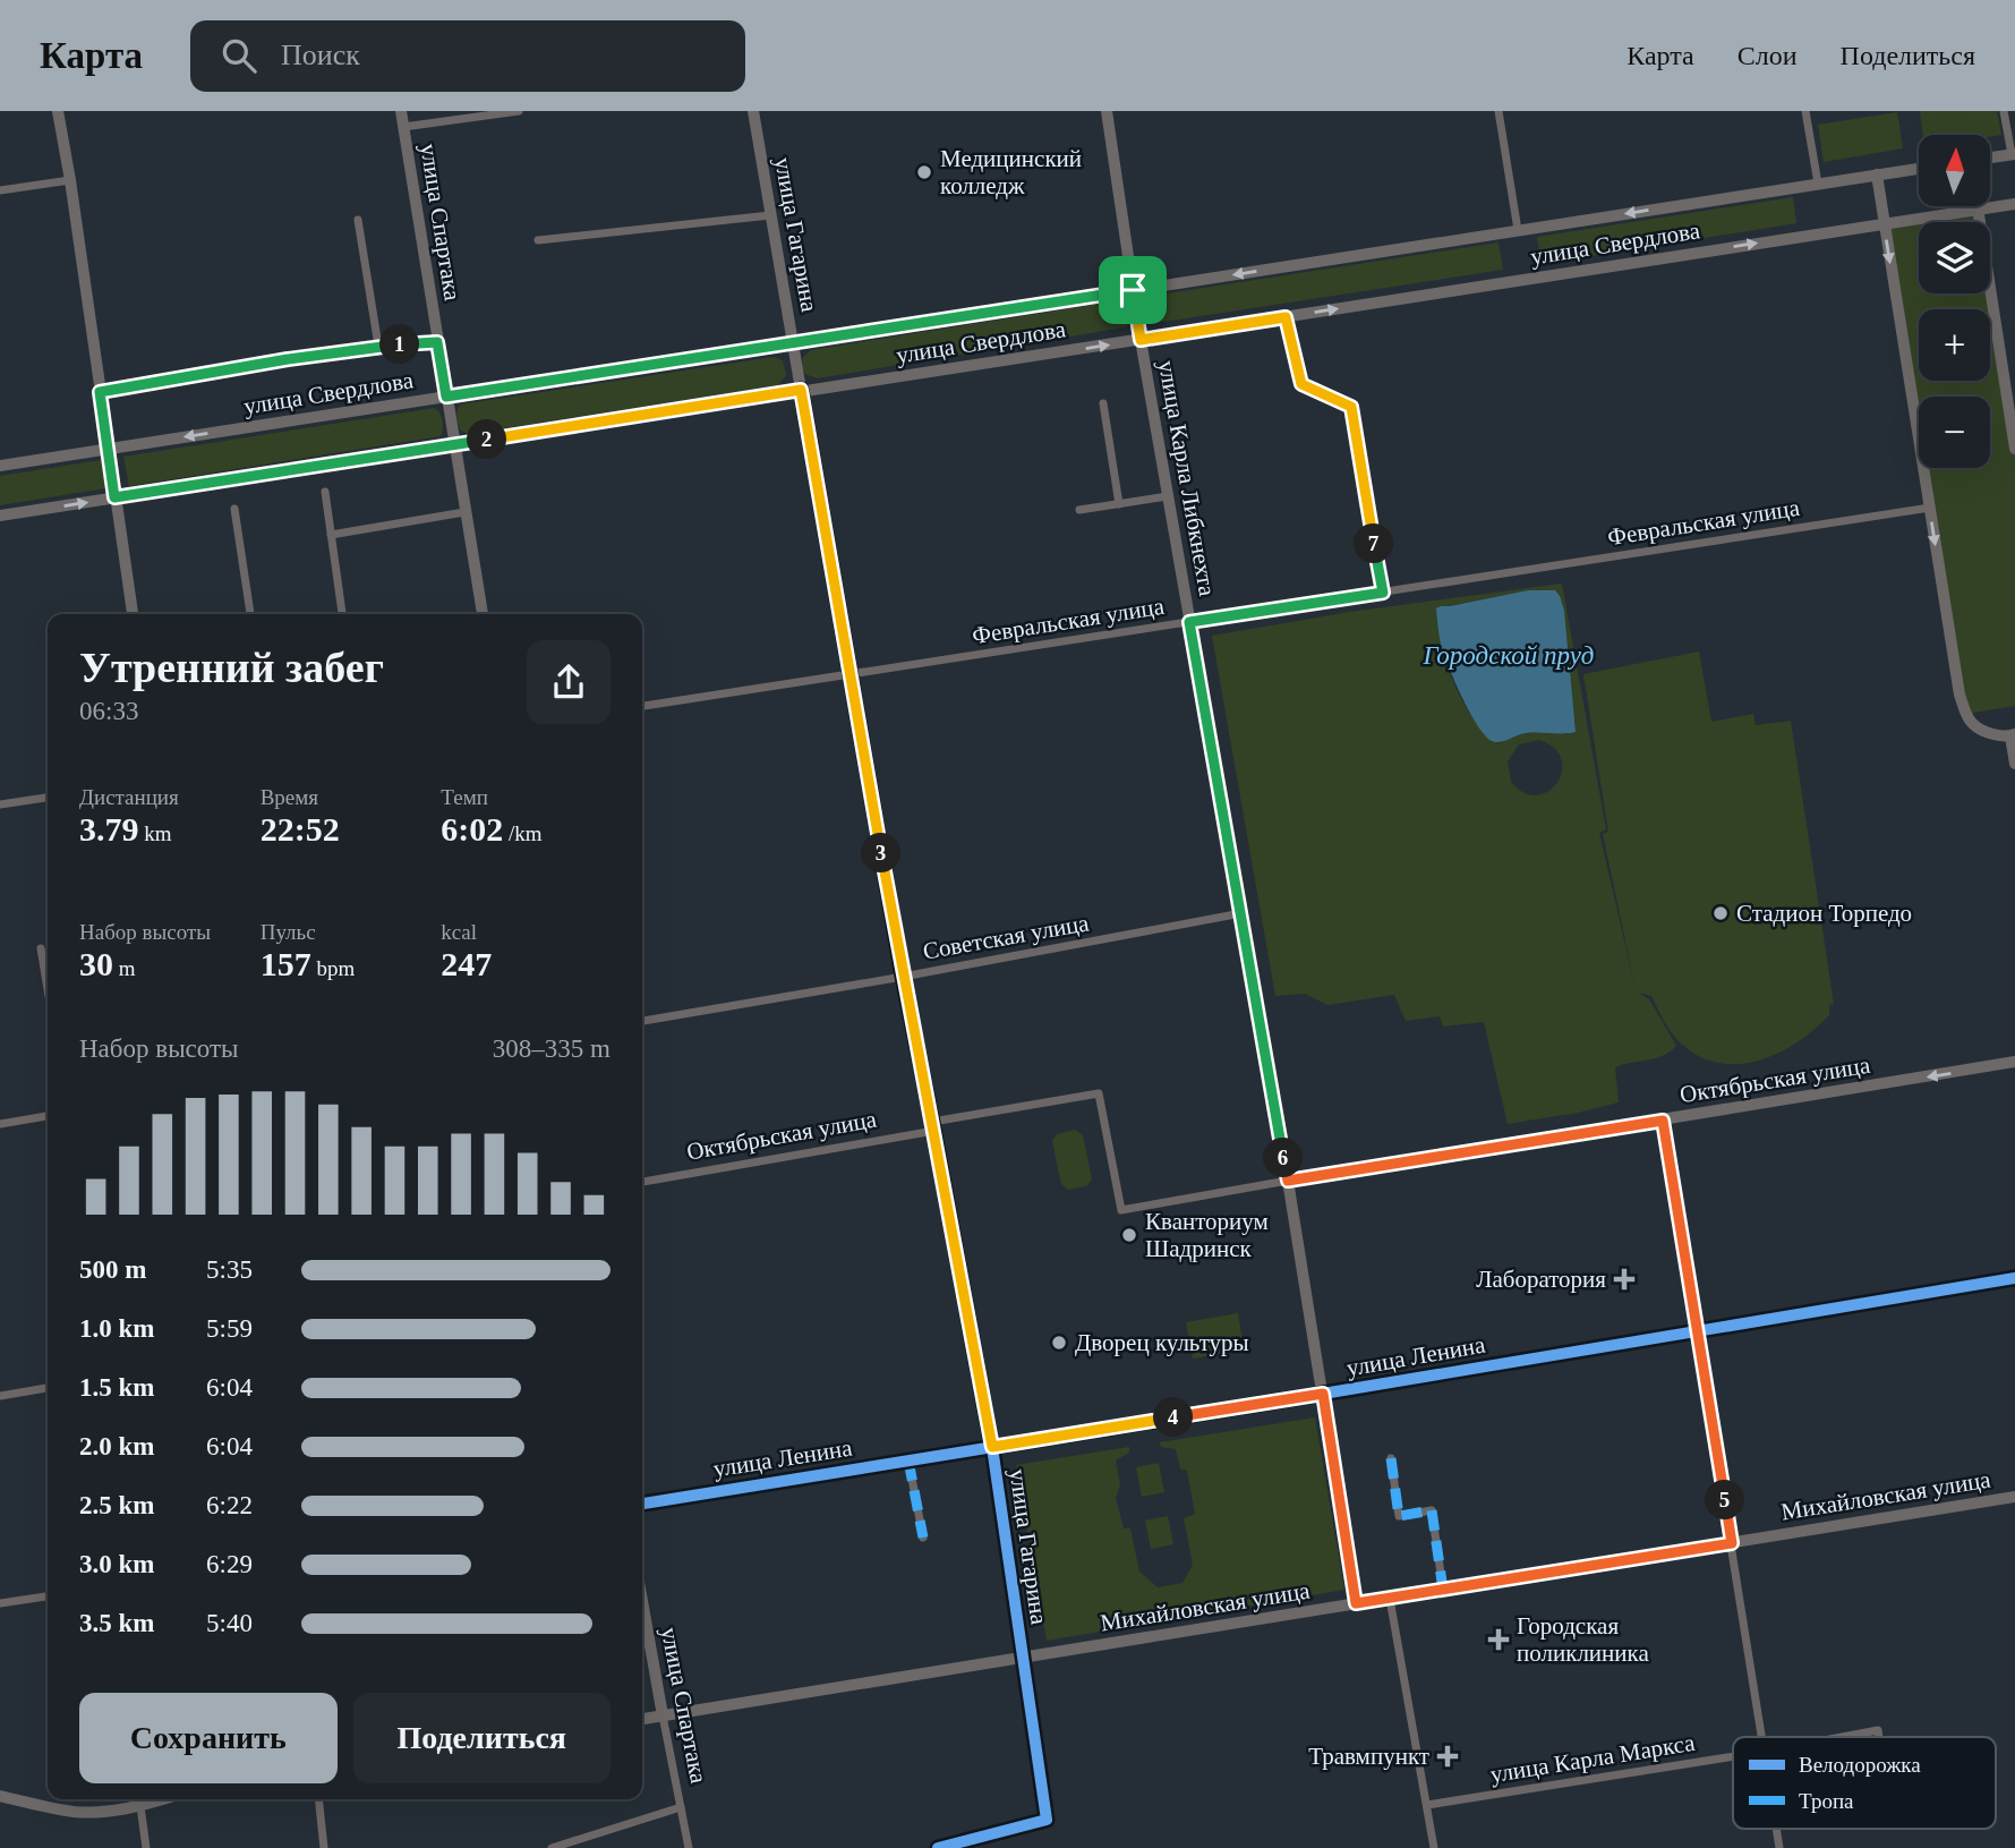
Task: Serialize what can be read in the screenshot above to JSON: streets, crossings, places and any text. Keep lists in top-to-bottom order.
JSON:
{
  "streets": {
    "main road": [
      "улица Спартака",
      "улица Гагарина",
      "улица Свердлова",
      "улица Карла Либкнехта",
      "Октябрьская улица",
      "улица Ленина",
      "Михайловская улица"
    ],
    "street": ["Февральская улица", "Советская улица", "улица Карла Маркса"]
  },
  "crossings": [
    ["улица Спартака", "улица Свердлова"],
    ["улица Спартака", "Михайловская улица"],
    ["улица Гагарина", "улица Свердлова"],
    ["улица Гагарина", "Февральская улица"],
    ["улица Гагарина", "Советская улица"],
    ["улица Гагарина", "Октябрьская улица"],
    ["улица Гагарина", "улица Ленина"],
    ["улица Гагарина", "Михайловская улица"],
    ["улица Свердлова", "улица Карла Либкнехта"],
    ["улица Карла Либкнехта", "Февральская улица"],
    ["улица Карла Либкнехта", "Советская улица"],
    ["улица Карла Либкнехта", "Октябрьская улица"],
    ["улица Карла Либкнехта", "улица Ленина"],
    ["улица Карла Либкнехта", "Михайловская улица"]
  ],
  "water": ["Городской пруд"],
  "places": {
    "other": [
      "Медицинский колледж",
      "Стадион Торпедо",
      "Кванториум Шадринск",
      "Дворец культуры"
    ],
    "health": ["Лаборатория", "Городская поликлиника", "Травмпункт"]
  },
  "legend": ["Велодорожка", "Тропа"],
  "north": "top",
  "page": {
    "header": "Карта",
    "search": "Поиск",
    "nav": ["Карта", "Слои", "Поделиться"],
    "map_buttons": ["+", "−"],
    "pins": [
      "1",
      "2",
      "7",
      "3",
      "6",
      "4",
      "5"
    ],
    "heading": ["Утренний забег", "06:33"],
    "stats": [
      ["Дистанция", "3.79 km"],
      ["Время", "22:52"],
      ["Темп", "6:02 /km"],
      ["Набор высоты", "30 m"],
      ["Пульс", "157 bpm"],
      ["kcal", "247"]
    ],
    "chart": ["Набор высоты", "308–335 m"],
    "list": [
      {
        "name": "500 m",
        "note": "5:35"
      },
      {
        "name": "1.0 km",
        "note": "5:59"
      },
      {
        "name": "1.5 km",
        "note": "6:04"
      },
      {
        "name": "2.0 km",
        "note": "6:04"
      },
      {
        "name": "2.5 km",
        "note": "6:22"
      },
      {
        "name": "3.0 km",
        "note": "6:29"
      },
      {
        "name": "3.5 km",
        "note": "5:40"
      }
    ],
    "buttons": ["Сохранить", "Поделиться"]
  }
}
